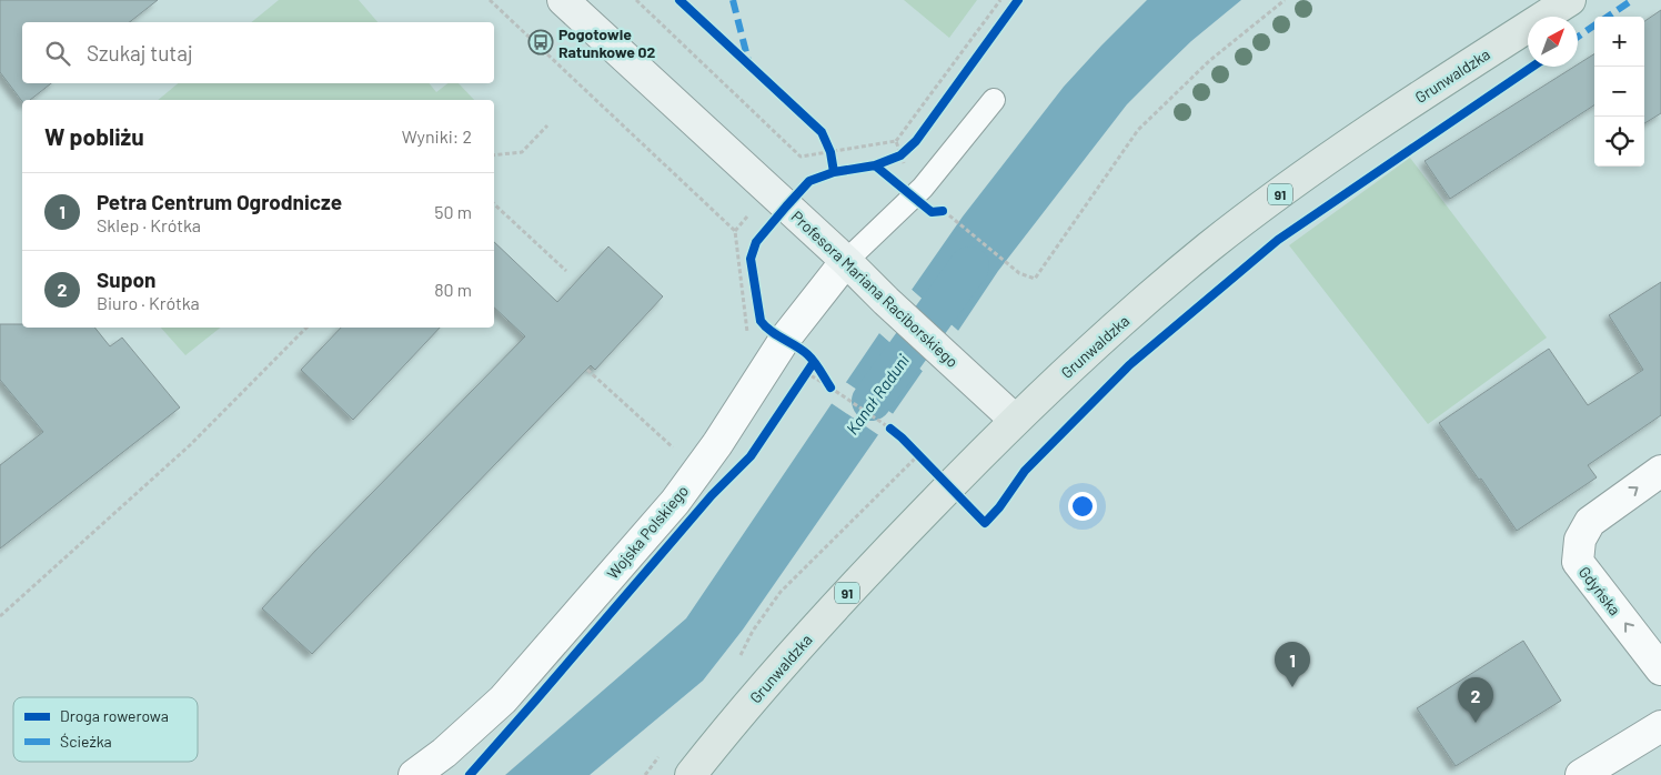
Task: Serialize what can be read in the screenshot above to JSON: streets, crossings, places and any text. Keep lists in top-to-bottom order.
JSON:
{
  "streets": {
    "main road": ["Grunwaldzka", "91", "Profesora Mariana Raciborskiego"],
    "street": ["Wojska Polskiego", "Gdyńska"]
  },
  "crossings": [
    ["Grunwaldzka", "Profesora Mariana Raciborskiego"],
    ["Profesora Mariana Raciborskiego", "Wojska Polskiego"]
  ],
  "water": ["Kanał Raduni"],
  "places": {
    "bus stop": ["Pogotowie Ratunkowe 02"]
  },
  "legend": ["Droga rowerowa", "Ścieżka"],
  "north": "top right",
  "page": {
    "map_buttons": ["+", "−"],
    "search": "Szukaj tutaj",
    "heading": ["W pobliżu", "Wyniki: 2"],
    "list": [
      {
        "mark": "1",
        "name": "Petra Centrum Ogrodnicze",
        "note": "Sklep · Krótka",
        "value": "50 m"
      },
      {
        "mark": "2",
        "name": "Supon",
        "note": "Biuro · Krótka",
        "value": "80 m"
      }
    ],
    "pins": ["1", "2"]
  }
}
